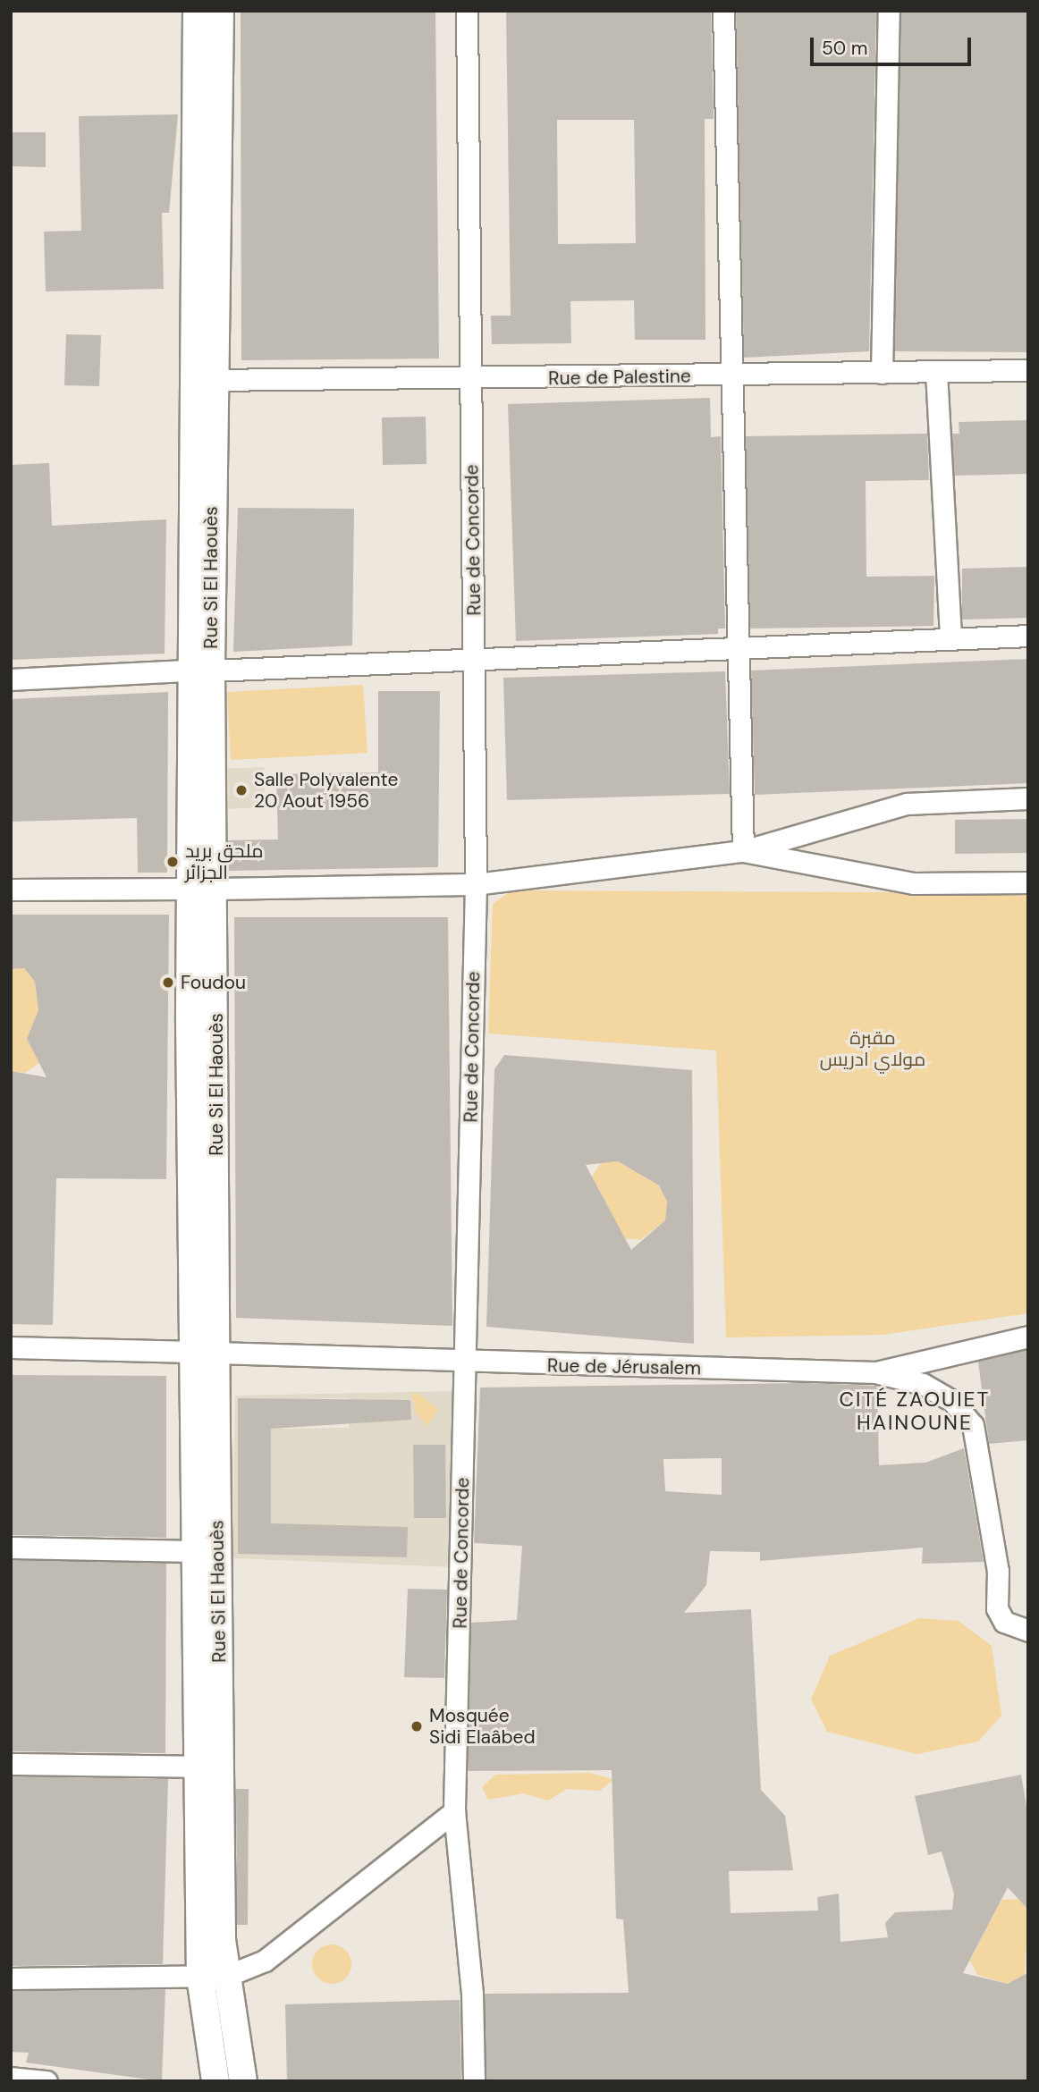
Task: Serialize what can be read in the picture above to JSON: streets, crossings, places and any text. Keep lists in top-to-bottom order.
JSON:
{
  "streets": {
    "street": [
      "Rue de Palestine",
      "Rue de Concorde",
      "Rue Si El Haouès",
      "Rue de Jérusalem"
    ]
  },
  "crossings": [
    ["Rue de Palestine", "Rue de Concorde"],
    ["Rue de Palestine", "Rue Si El Haouès"],
    ["Rue de Concorde", "Rue de Jérusalem"],
    ["Rue Si El Haouès", "Rue de Jérusalem"]
  ],
  "districts": ["CITÉ ZAOUIET HAINOUNE"],
  "parks": ["مقبرة مولاي ادريس"],
  "places": [
    "Salle Polyvalente 20 Aout 1956",
    "ملحق بريد الجزائر",
    "Foudou",
    "Mosquée Sidi Elaâbed"
  ],
  "scale_bar": "50 m"
}
